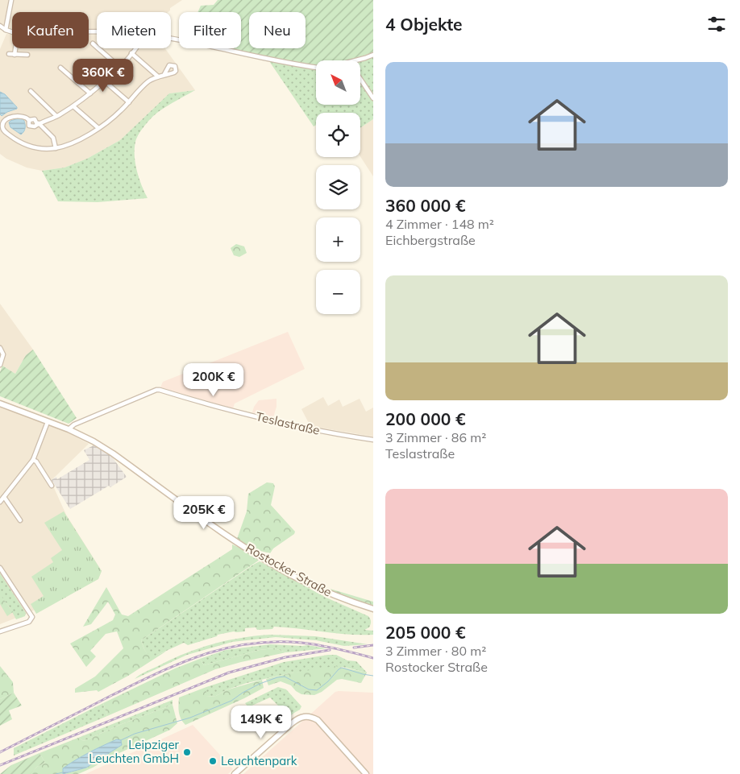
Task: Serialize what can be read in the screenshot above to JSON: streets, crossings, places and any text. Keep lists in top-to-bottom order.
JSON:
{
  "streets": {
    "main road": ["Rostocker Straße"],
    "street": ["Teslastraße"]
  },
  "crossings": [
    ["Teslastraße", "Rostocker Straße"]
  ],
  "places": ["Leipziger Leuchten GmbH", "Leuchtenpark"],
  "north": "top left",
  "page": {
    "heading": "4 Objekte",
    "chip": [
      "Kaufen",
      "Mieten",
      "Filter",
      "Neu"
    ],
    "list": [
      {
        "name": "360 000 €",
        "note": "4 Zimmer · 148 m² · Eichbergstraße"
      },
      {
        "name": "200 000 €",
        "note": "3 Zimmer · 86 m² · Teslastraße"
      },
      {
        "name": "205 000 €",
        "note": "3 Zimmer · 80 m² · Rostocker Straße"
      }
    ],
    "price": [
      "360K €",
      "200K €",
      "205K €",
      "149K €"
    ],
    "map_buttons": ["+", "−"]
  }
}
